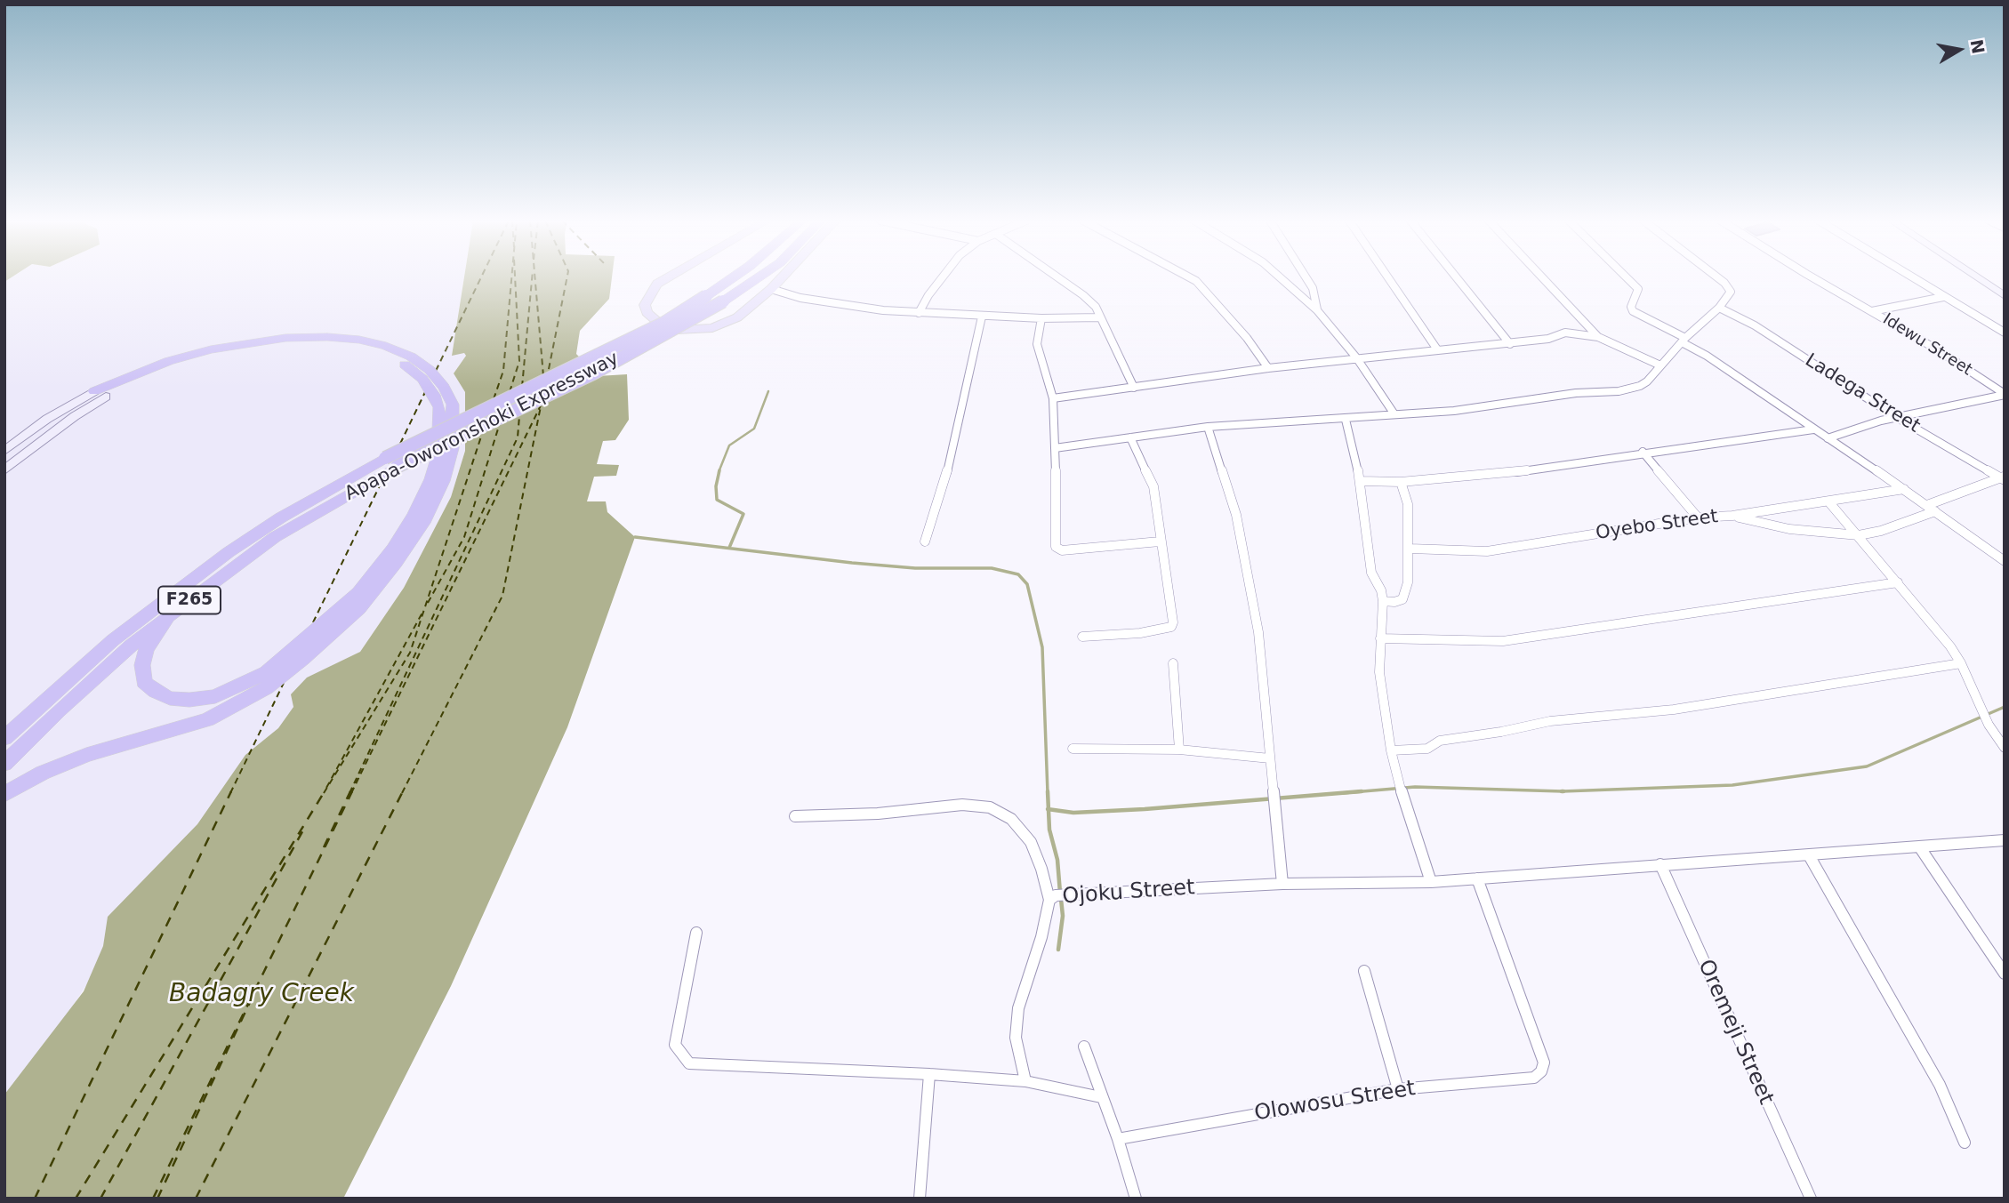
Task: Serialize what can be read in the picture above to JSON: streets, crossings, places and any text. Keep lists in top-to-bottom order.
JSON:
{
  "streets": {
    "highway": ["Apapa-Oworonshoki Expressway", "F265"],
    "street": [
      "Idewu Street",
      "Ladega Street",
      "Oyebo Street",
      "Ojoku Street",
      "Oremeji Street",
      "Olowosu Street"
    ]
  },
  "crossings": [
    ["Ojoku Street", "Oremeji Street"],
    ["Ojoku Street", "Olowosu Street"]
  ],
  "water": ["Badagry Creek"],
  "north": "right"
}
